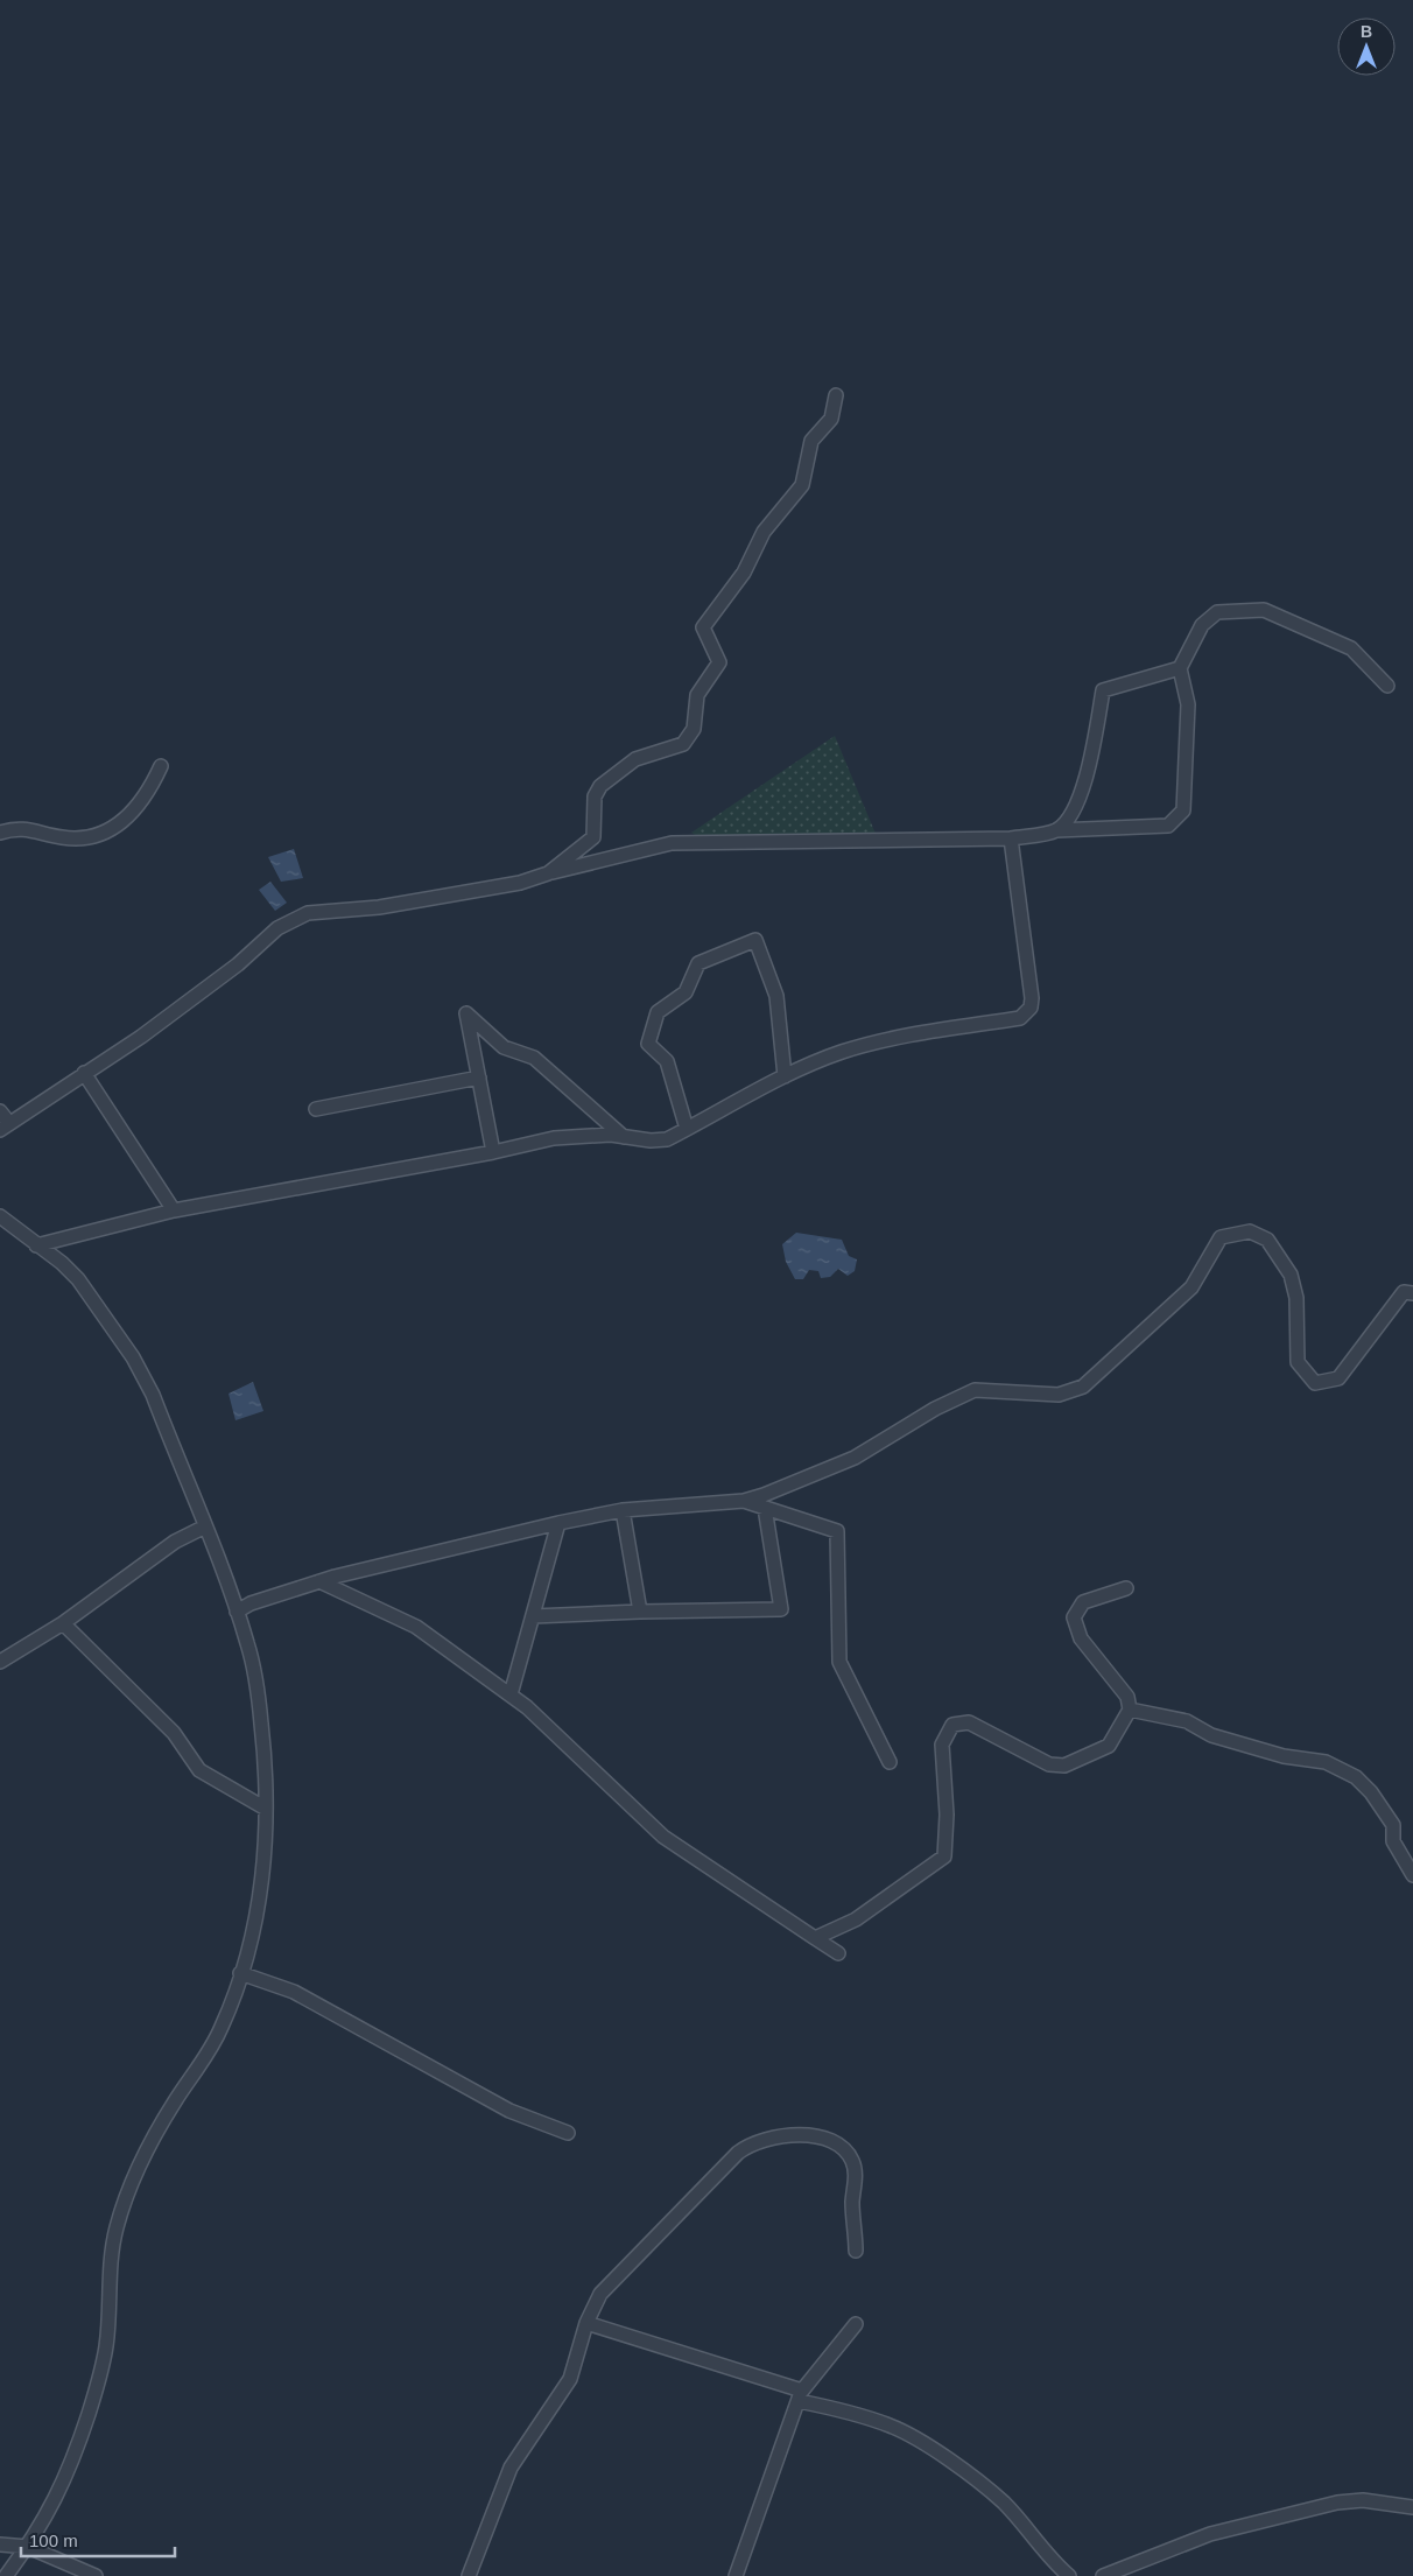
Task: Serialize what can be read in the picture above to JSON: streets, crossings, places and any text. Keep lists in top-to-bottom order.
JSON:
{
  "scale_bar": "100 m",
  "north": "top"
}
